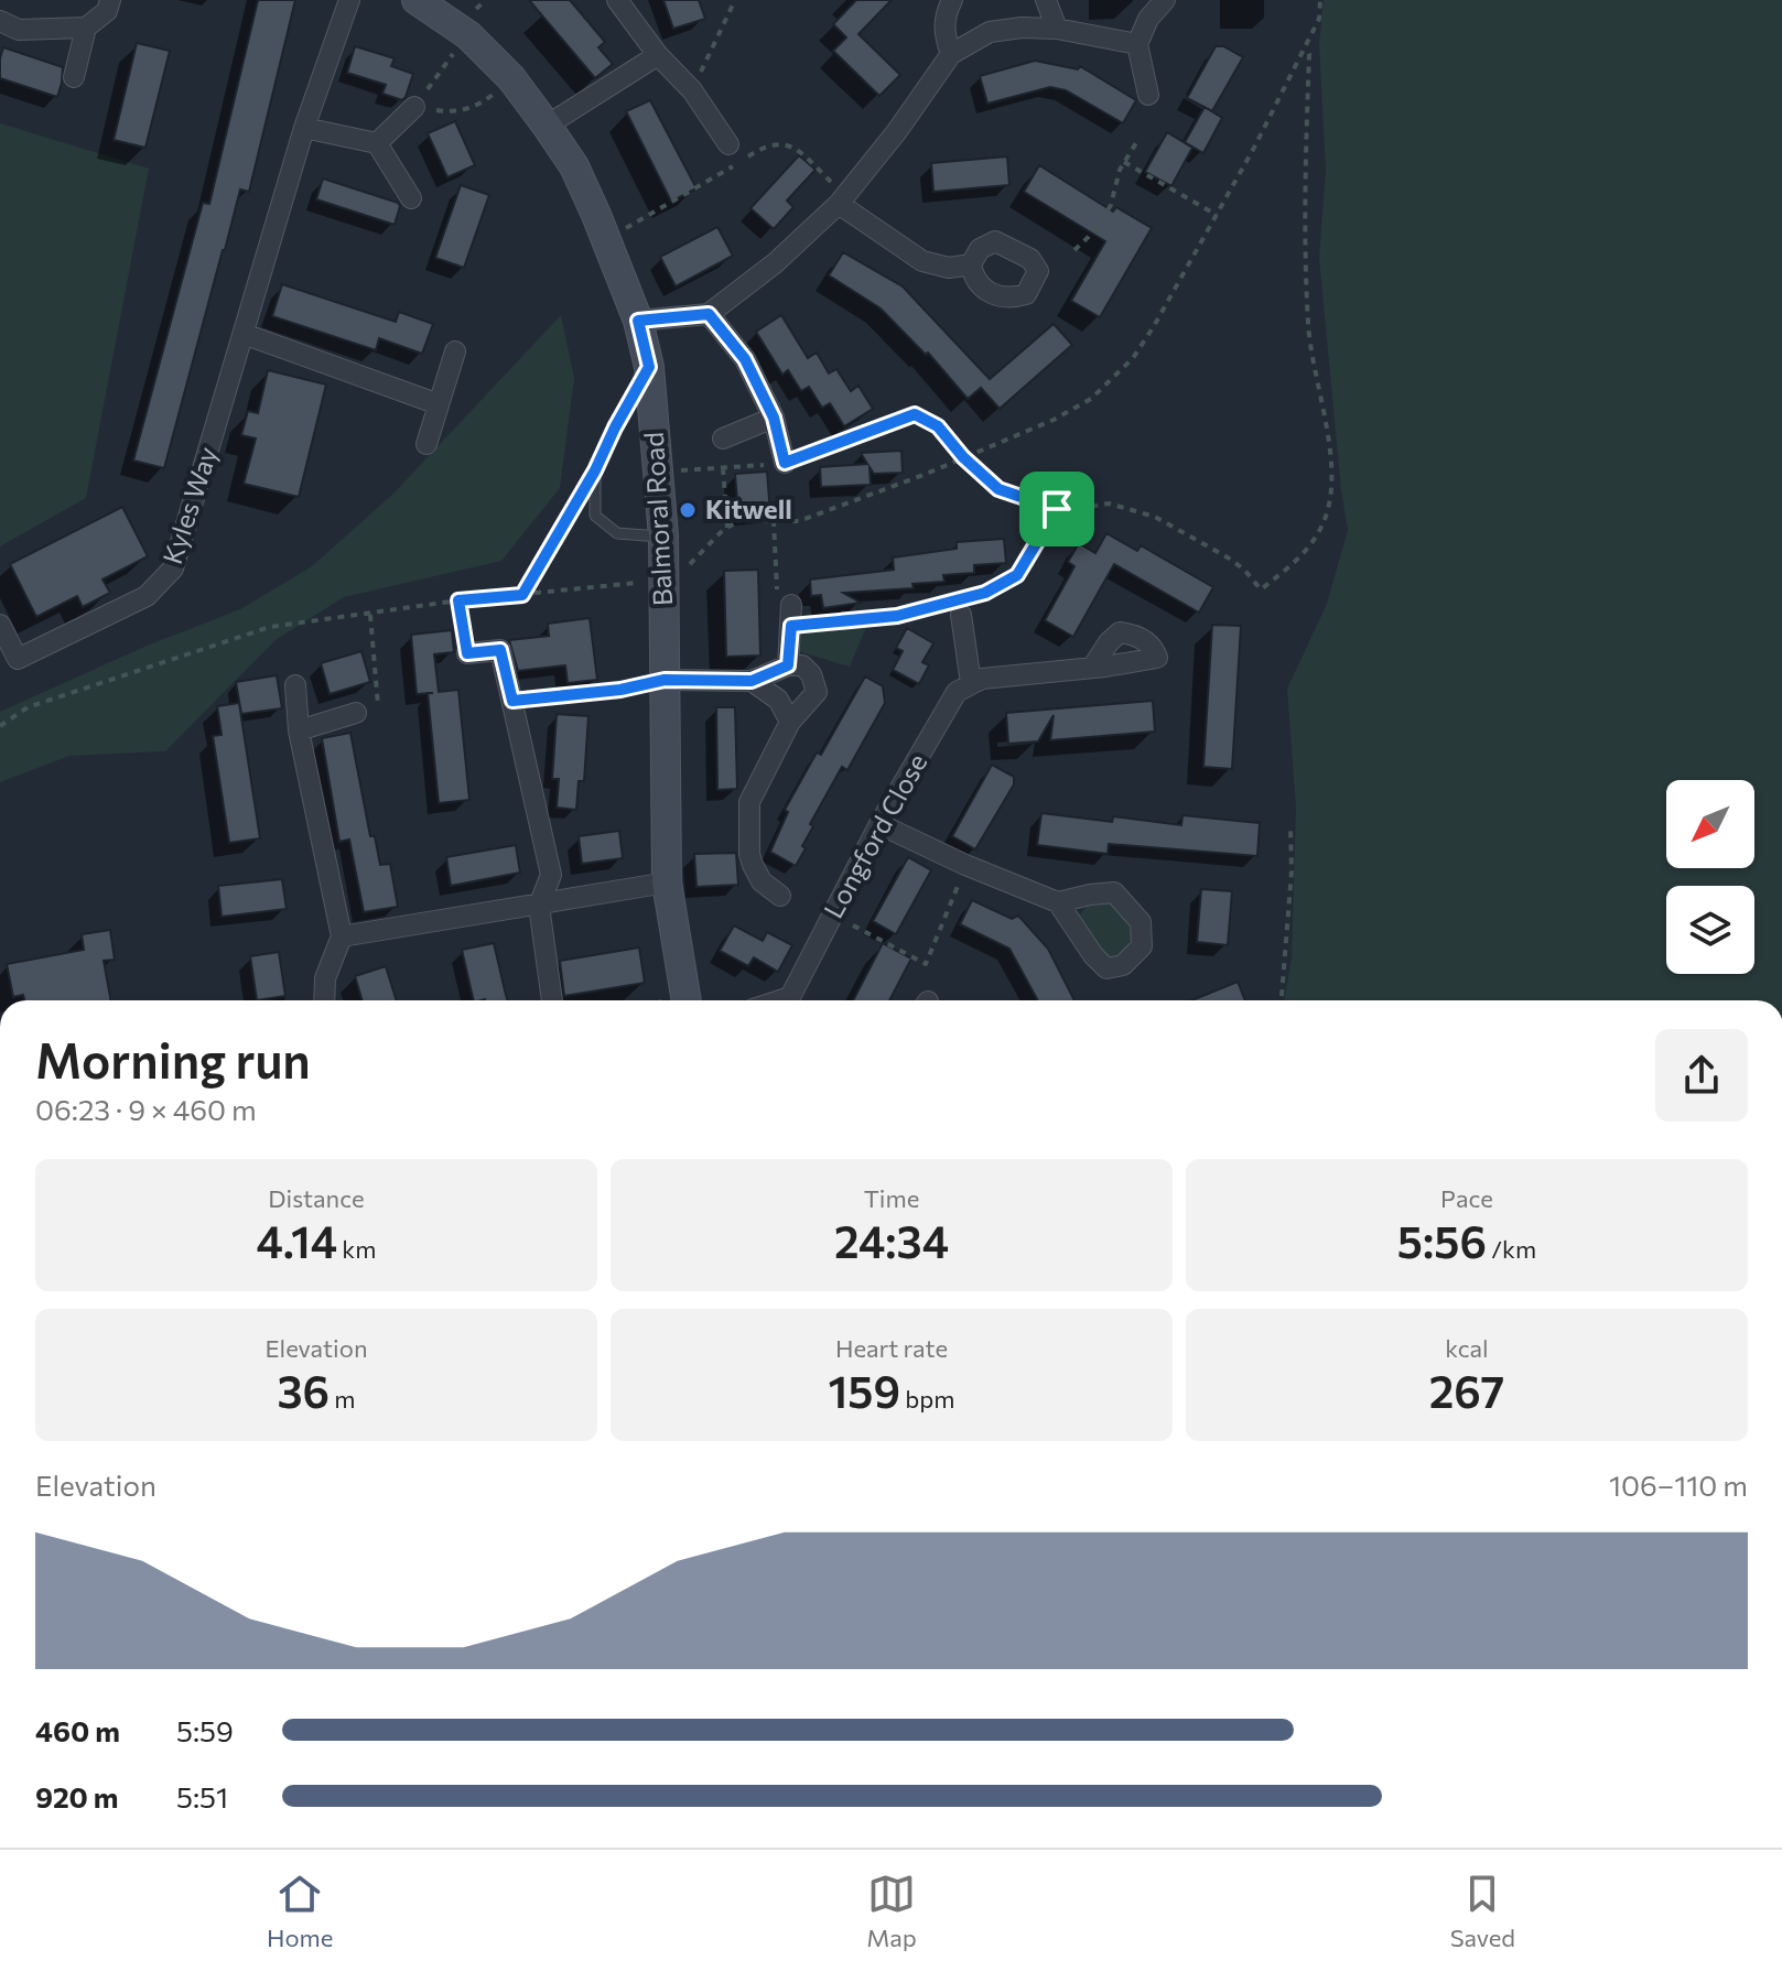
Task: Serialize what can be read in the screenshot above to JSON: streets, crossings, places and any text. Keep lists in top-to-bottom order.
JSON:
{
  "streets": {
    "street": ["Kyles Way", "Balmoral Road", "Longford Close"]
  },
  "places": ["Kitwell"],
  "north": "bottom left",
  "page": {
    "heading": ["Morning run", "06:23 · 9 × 460 m"],
    "stats": [
      ["Distance", "4.14 km"],
      ["Time", "24:34"],
      ["Pace", "5:56 /km"],
      ["Elevation", "36 m"],
      ["Heart rate", "159 bpm"],
      ["kcal", "267"]
    ],
    "chart": ["Elevation", "106–110 m"],
    "list": [
      {
        "name": "460 m",
        "note": "5:59"
      },
      {
        "name": "920 m",
        "note": "5:51"
      }
    ],
    "tabs": ["Home", "Map", "Saved"]
  }
}
